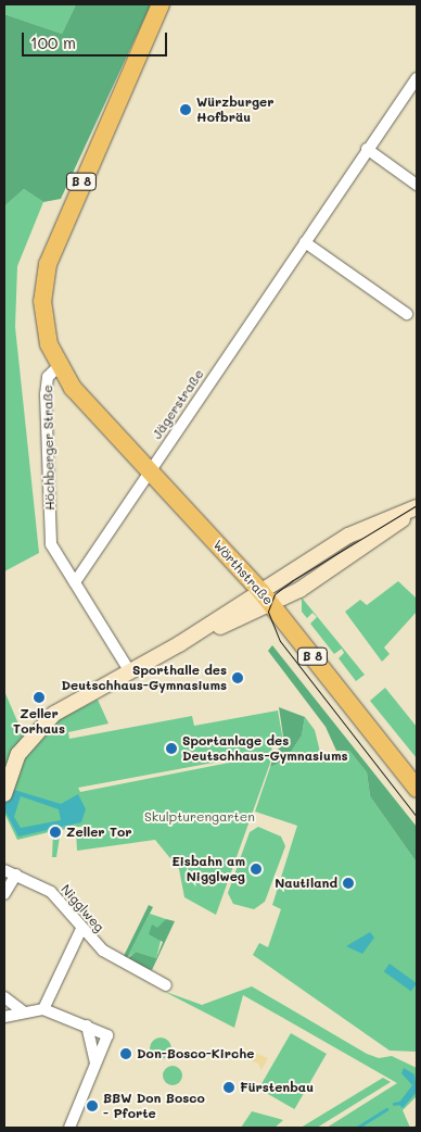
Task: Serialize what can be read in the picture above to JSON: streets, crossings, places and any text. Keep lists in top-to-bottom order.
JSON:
{
  "streets": {
    "main road": ["B 8", "Höchberger Straße", "Wörthstraße"],
    "street": ["Jägerstraße", "Nigglweg"]
  },
  "crossings": [
    ["Jägerstraße", "Höchberger Straße"],
    ["Jägerstraße", "Wörthstraße"],
    ["Höchberger Straße", "Wörthstraße"]
  ],
  "parks": ["Skulpturengarten"],
  "places": [
    "Würzburger Hofbräu",
    "Sporthalle des Deutschhaus-Gymnasiums",
    "Zeller Torhaus",
    "Sportanlage des Deutschhaus-Gymnasiums",
    "Zeller Tor",
    "Eisbahn am Nigglweg",
    "Nautiland",
    "Don-Bosco-Kirche",
    "Fürstenbau",
    "BBW Don Bosco - Pforte"
  ],
  "scale_bar": "100 m"
}
